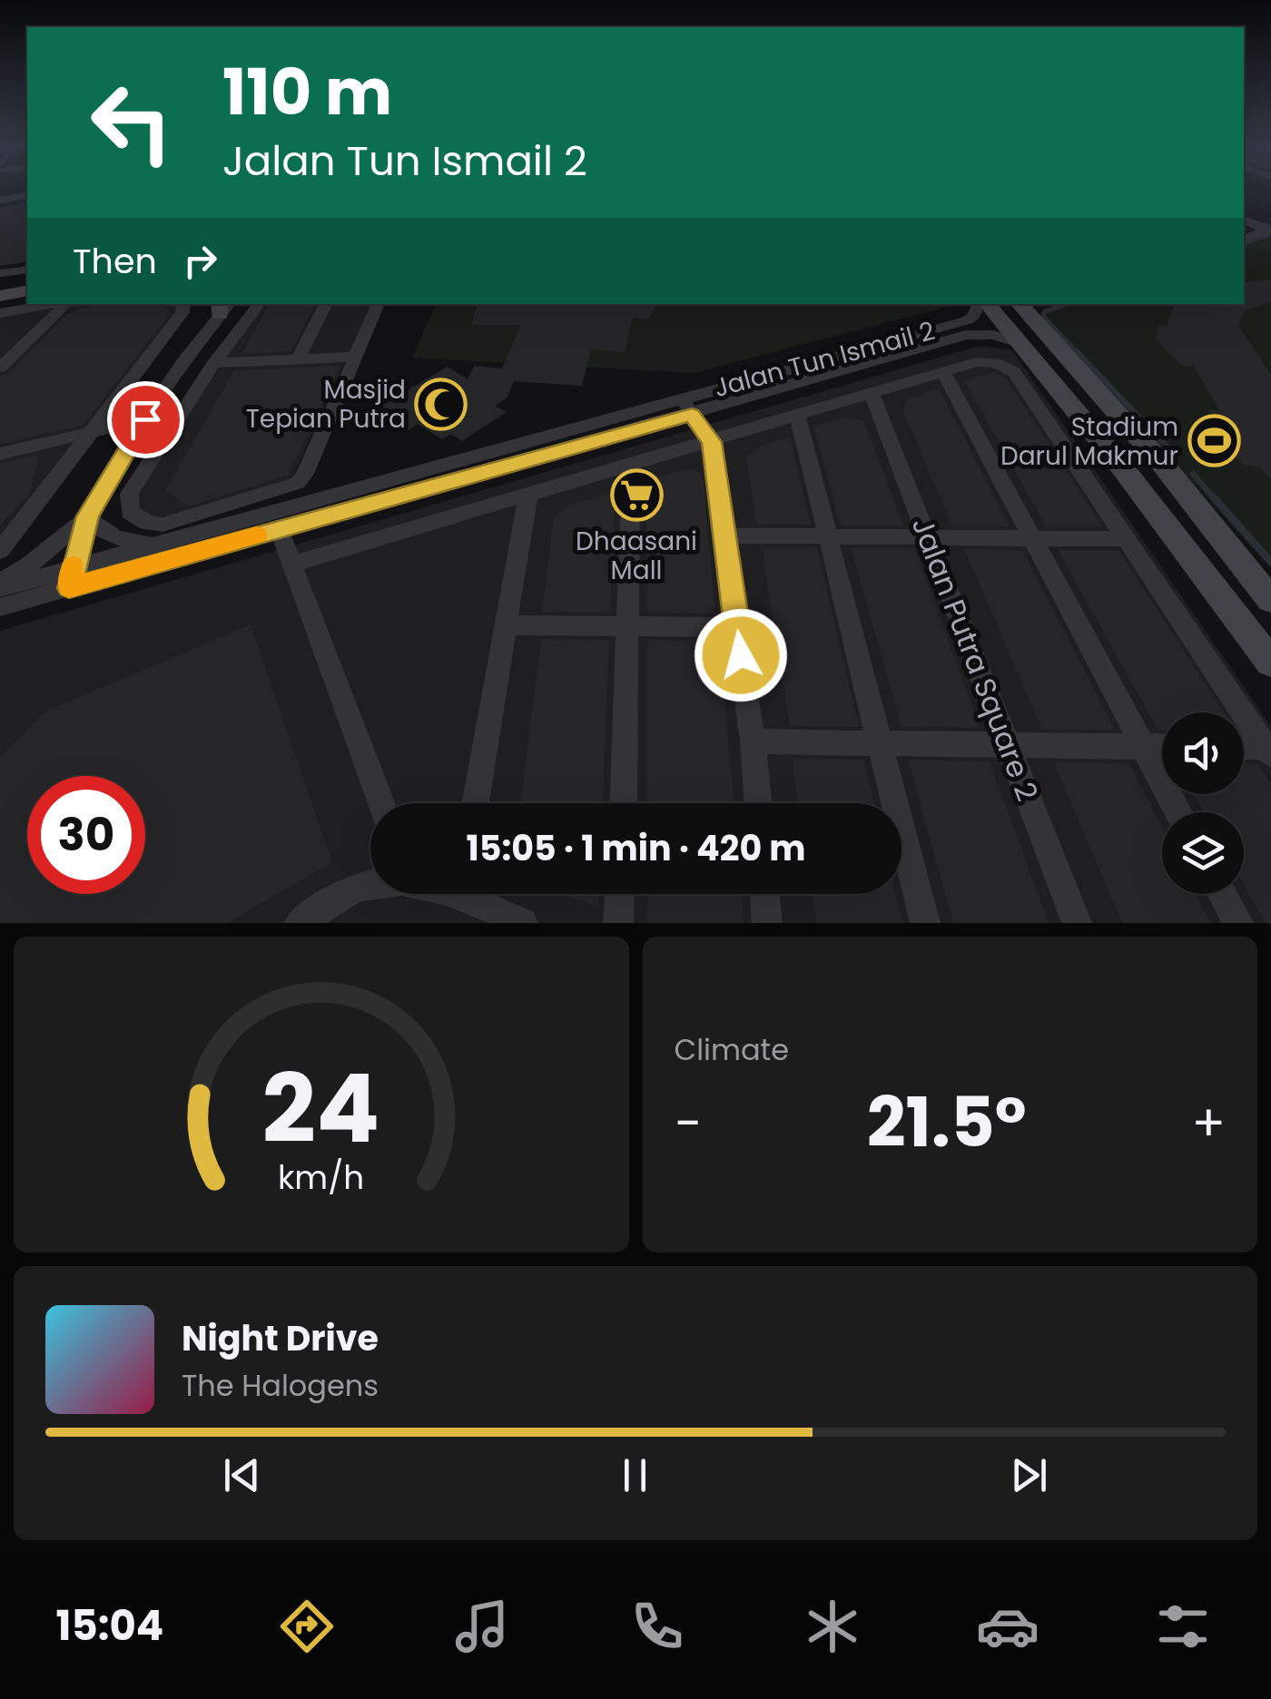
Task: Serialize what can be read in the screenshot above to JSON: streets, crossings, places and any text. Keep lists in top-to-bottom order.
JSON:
{
  "streets": {
    "street": ["Jalan Tun Ismail 2", "Jalan Putra Square 2"]
  },
  "places": {
    "mosque": ["Masjid Tepian Putra"],
    "sports": ["Stadium Darul Makmur"],
    "supermarket": ["Dhaasani Mall"]
  },
  "page": {
    "turn": ["110 m", "Jalan Tun Ismail 2"],
    "then": "Then",
    "limit": "30",
    "trip": "15:05 · 1 min · 420 m",
    "tile": "Climate",
    "heat": ["−", "21.5°", "+"],
    "song": ["Night Drive", "The Halogens"],
    "tabs": "15:04",
    "gauge": ["24", "km/h"]
  }
}
